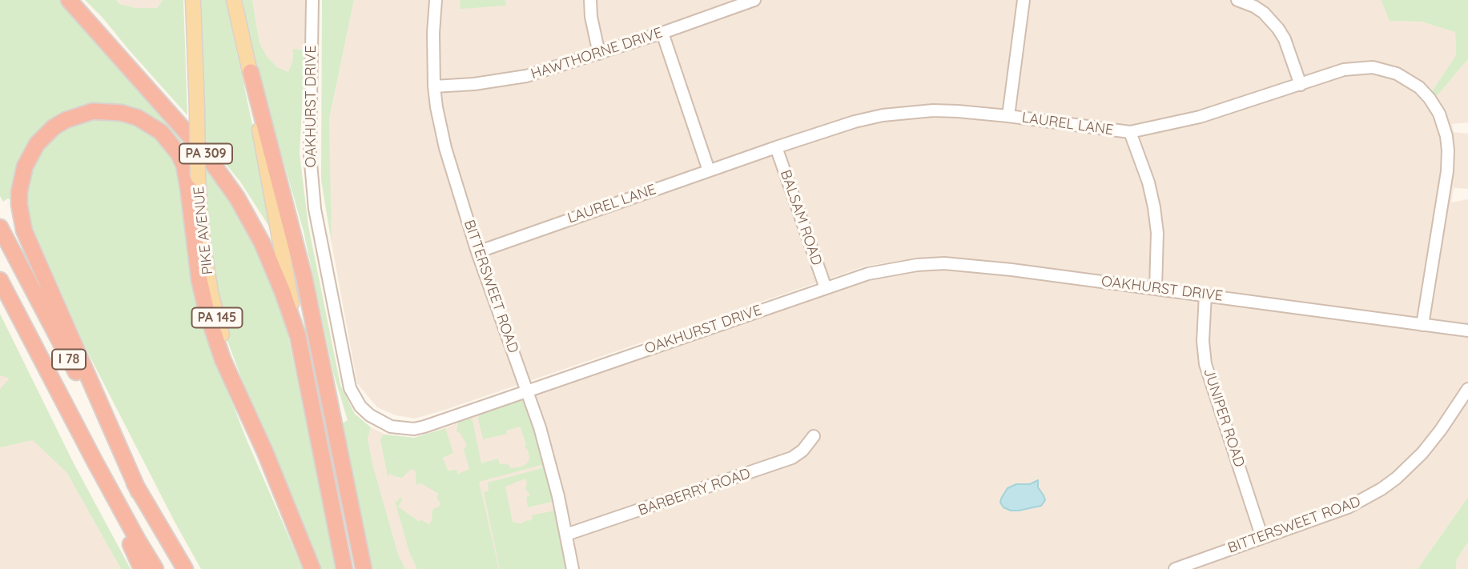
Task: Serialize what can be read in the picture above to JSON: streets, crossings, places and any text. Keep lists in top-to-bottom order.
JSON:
{
  "streets": {
    "highway": ["PA 309", "PA 145", "I 78"],
    "main road": ["PIKE AVENUE"],
    "street": [
      "HAWTHORNE DRIVE",
      "OAKHURST DRIVE",
      "LAUREL LANE",
      "BALSAM ROAD",
      "BITTERSWEET ROAD",
      "JUNIPER ROAD",
      "BARBERRY ROAD"
    ]
  },
  "crossings": [
    ["HAWTHORNE DRIVE", "BITTERSWEET ROAD"],
    ["OAKHURST DRIVE", "LAUREL LANE"],
    ["OAKHURST DRIVE", "BALSAM ROAD"],
    ["OAKHURST DRIVE", "BITTERSWEET ROAD"],
    ["OAKHURST DRIVE", "JUNIPER ROAD"],
    ["LAUREL LANE", "BALSAM ROAD"],
    ["LAUREL LANE", "BITTERSWEET ROAD"],
    ["PIKE AVENUE", "PA 145"],
    ["BITTERSWEET ROAD", "JUNIPER ROAD"],
    ["BITTERSWEET ROAD", "BARBERRY ROAD"]
  ]
}
